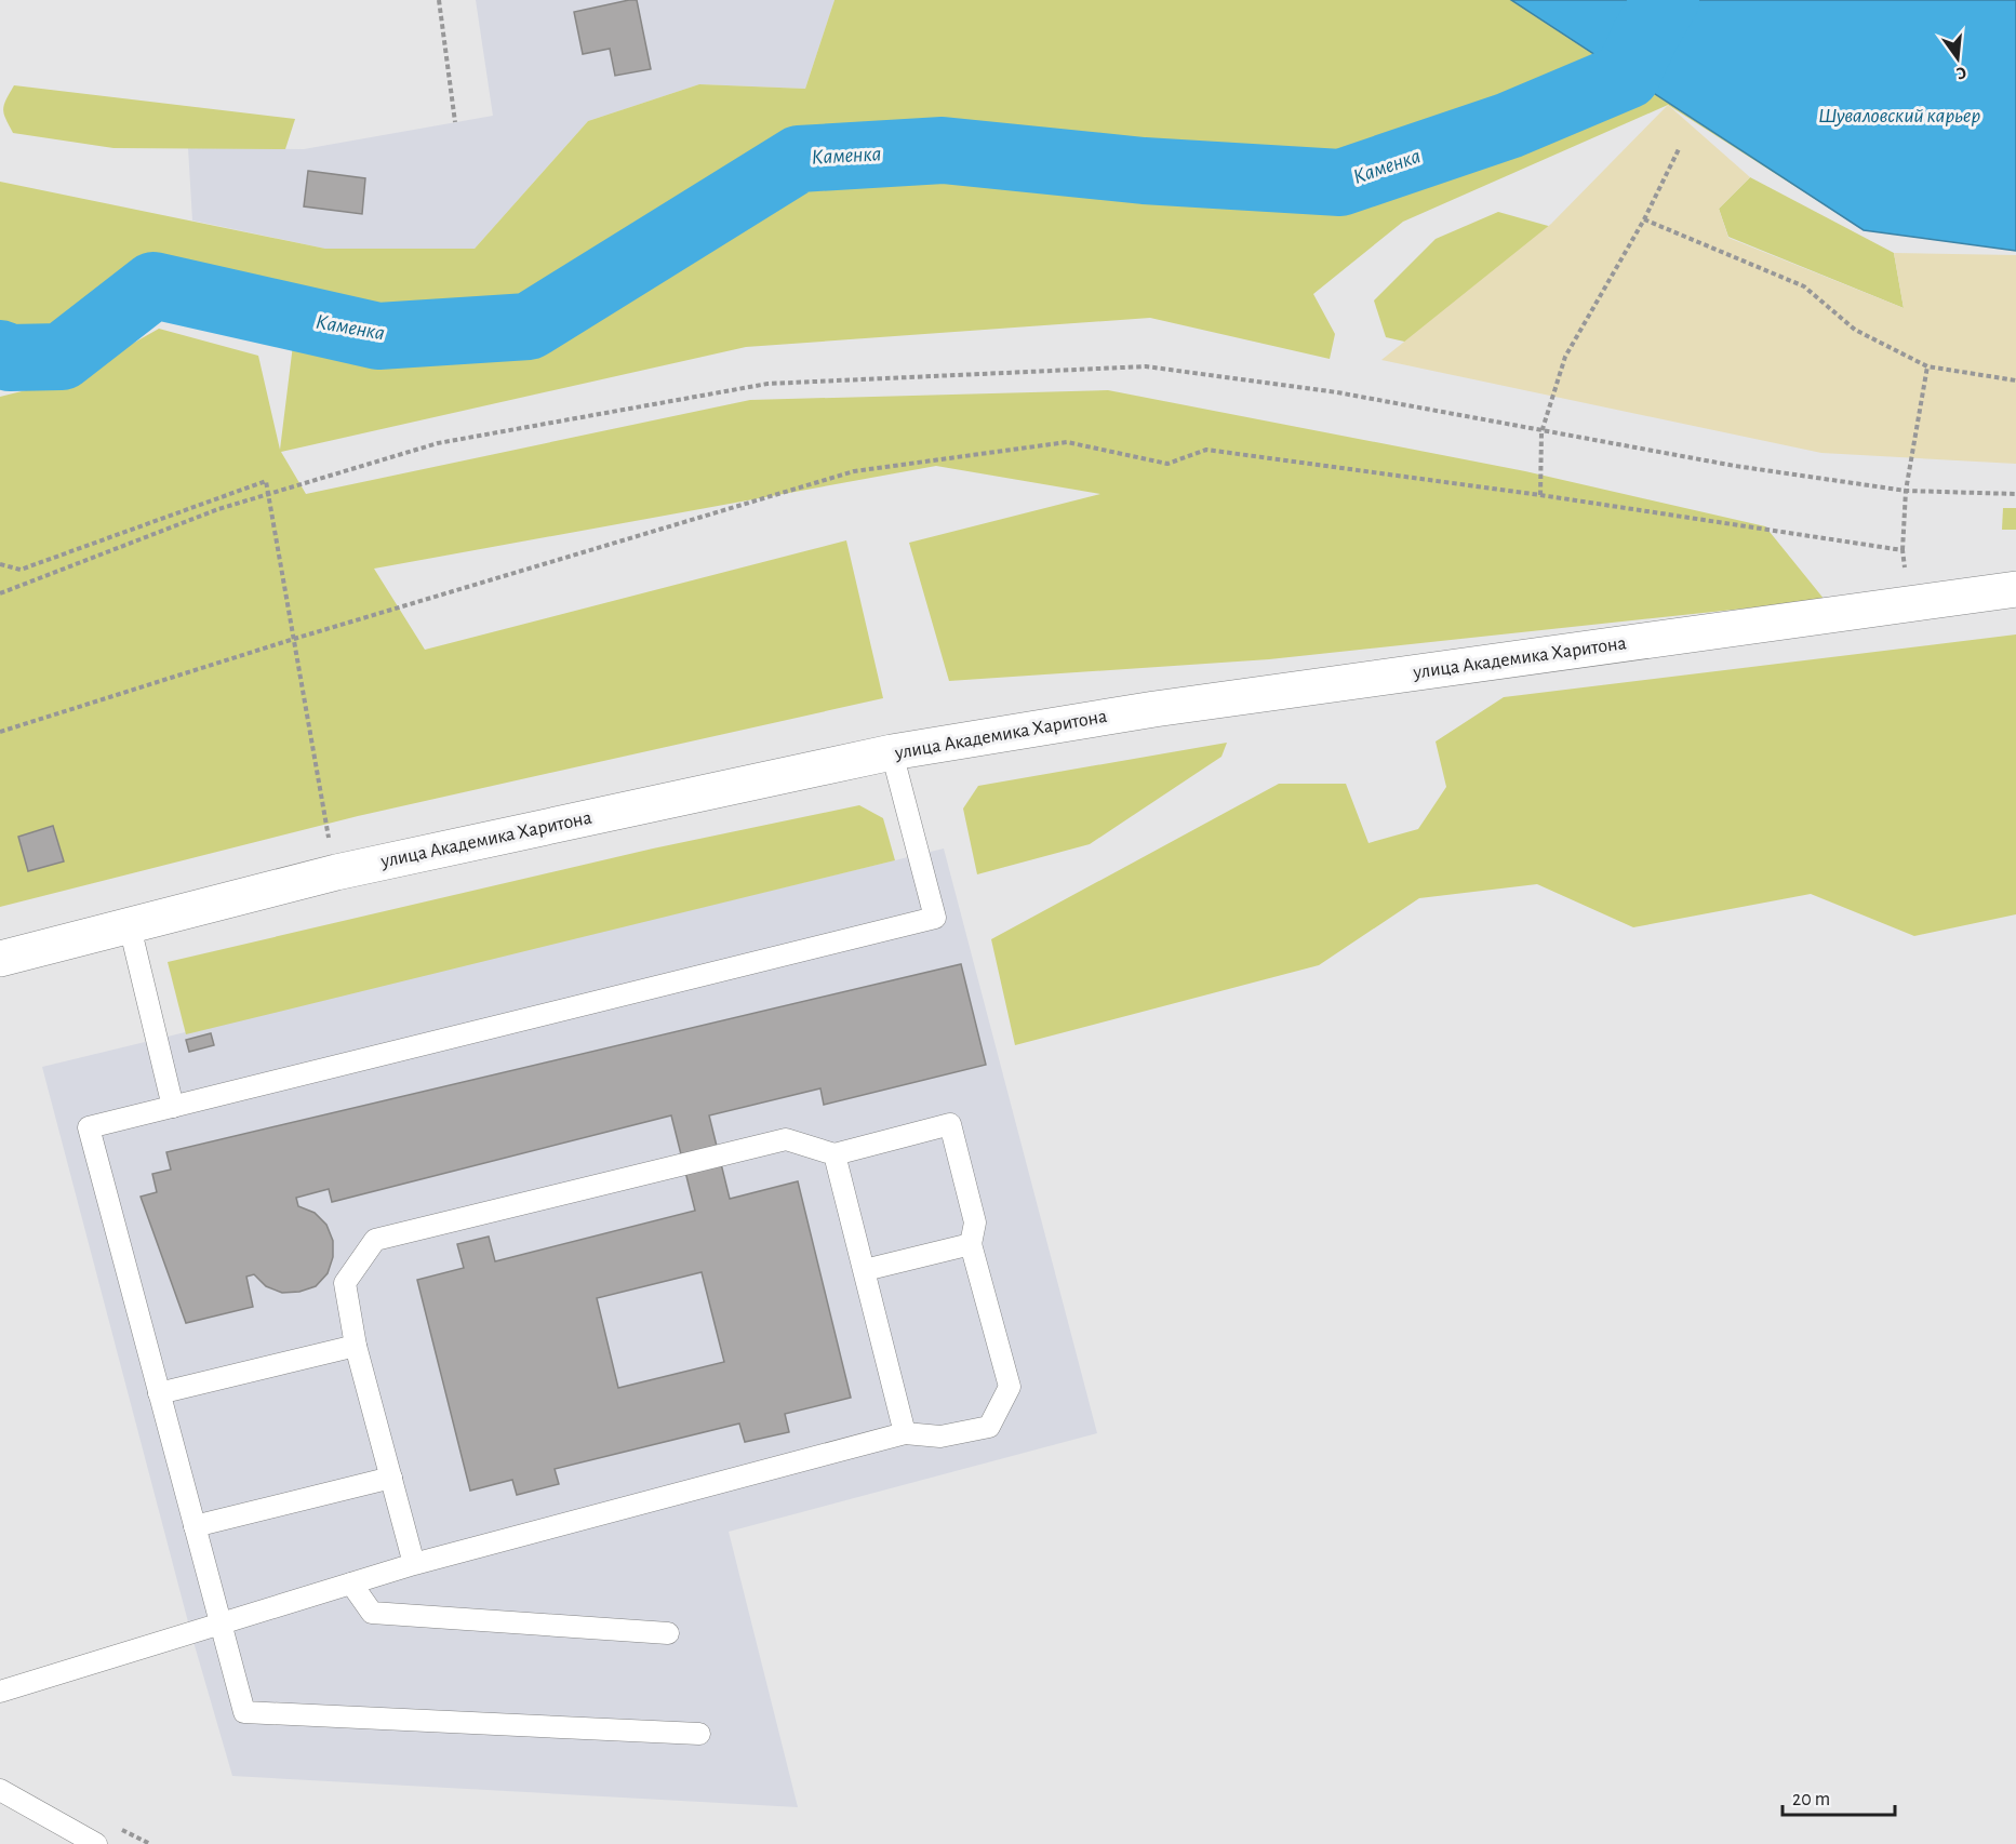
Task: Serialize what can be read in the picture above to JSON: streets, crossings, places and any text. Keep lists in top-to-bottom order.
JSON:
{
  "streets": {
    "street": ["улица Академика Харитона"]
  },
  "water": ["Шуваловский карьер", "Каменка"],
  "scale_bar": "20 m",
  "north": "bottom"
}
